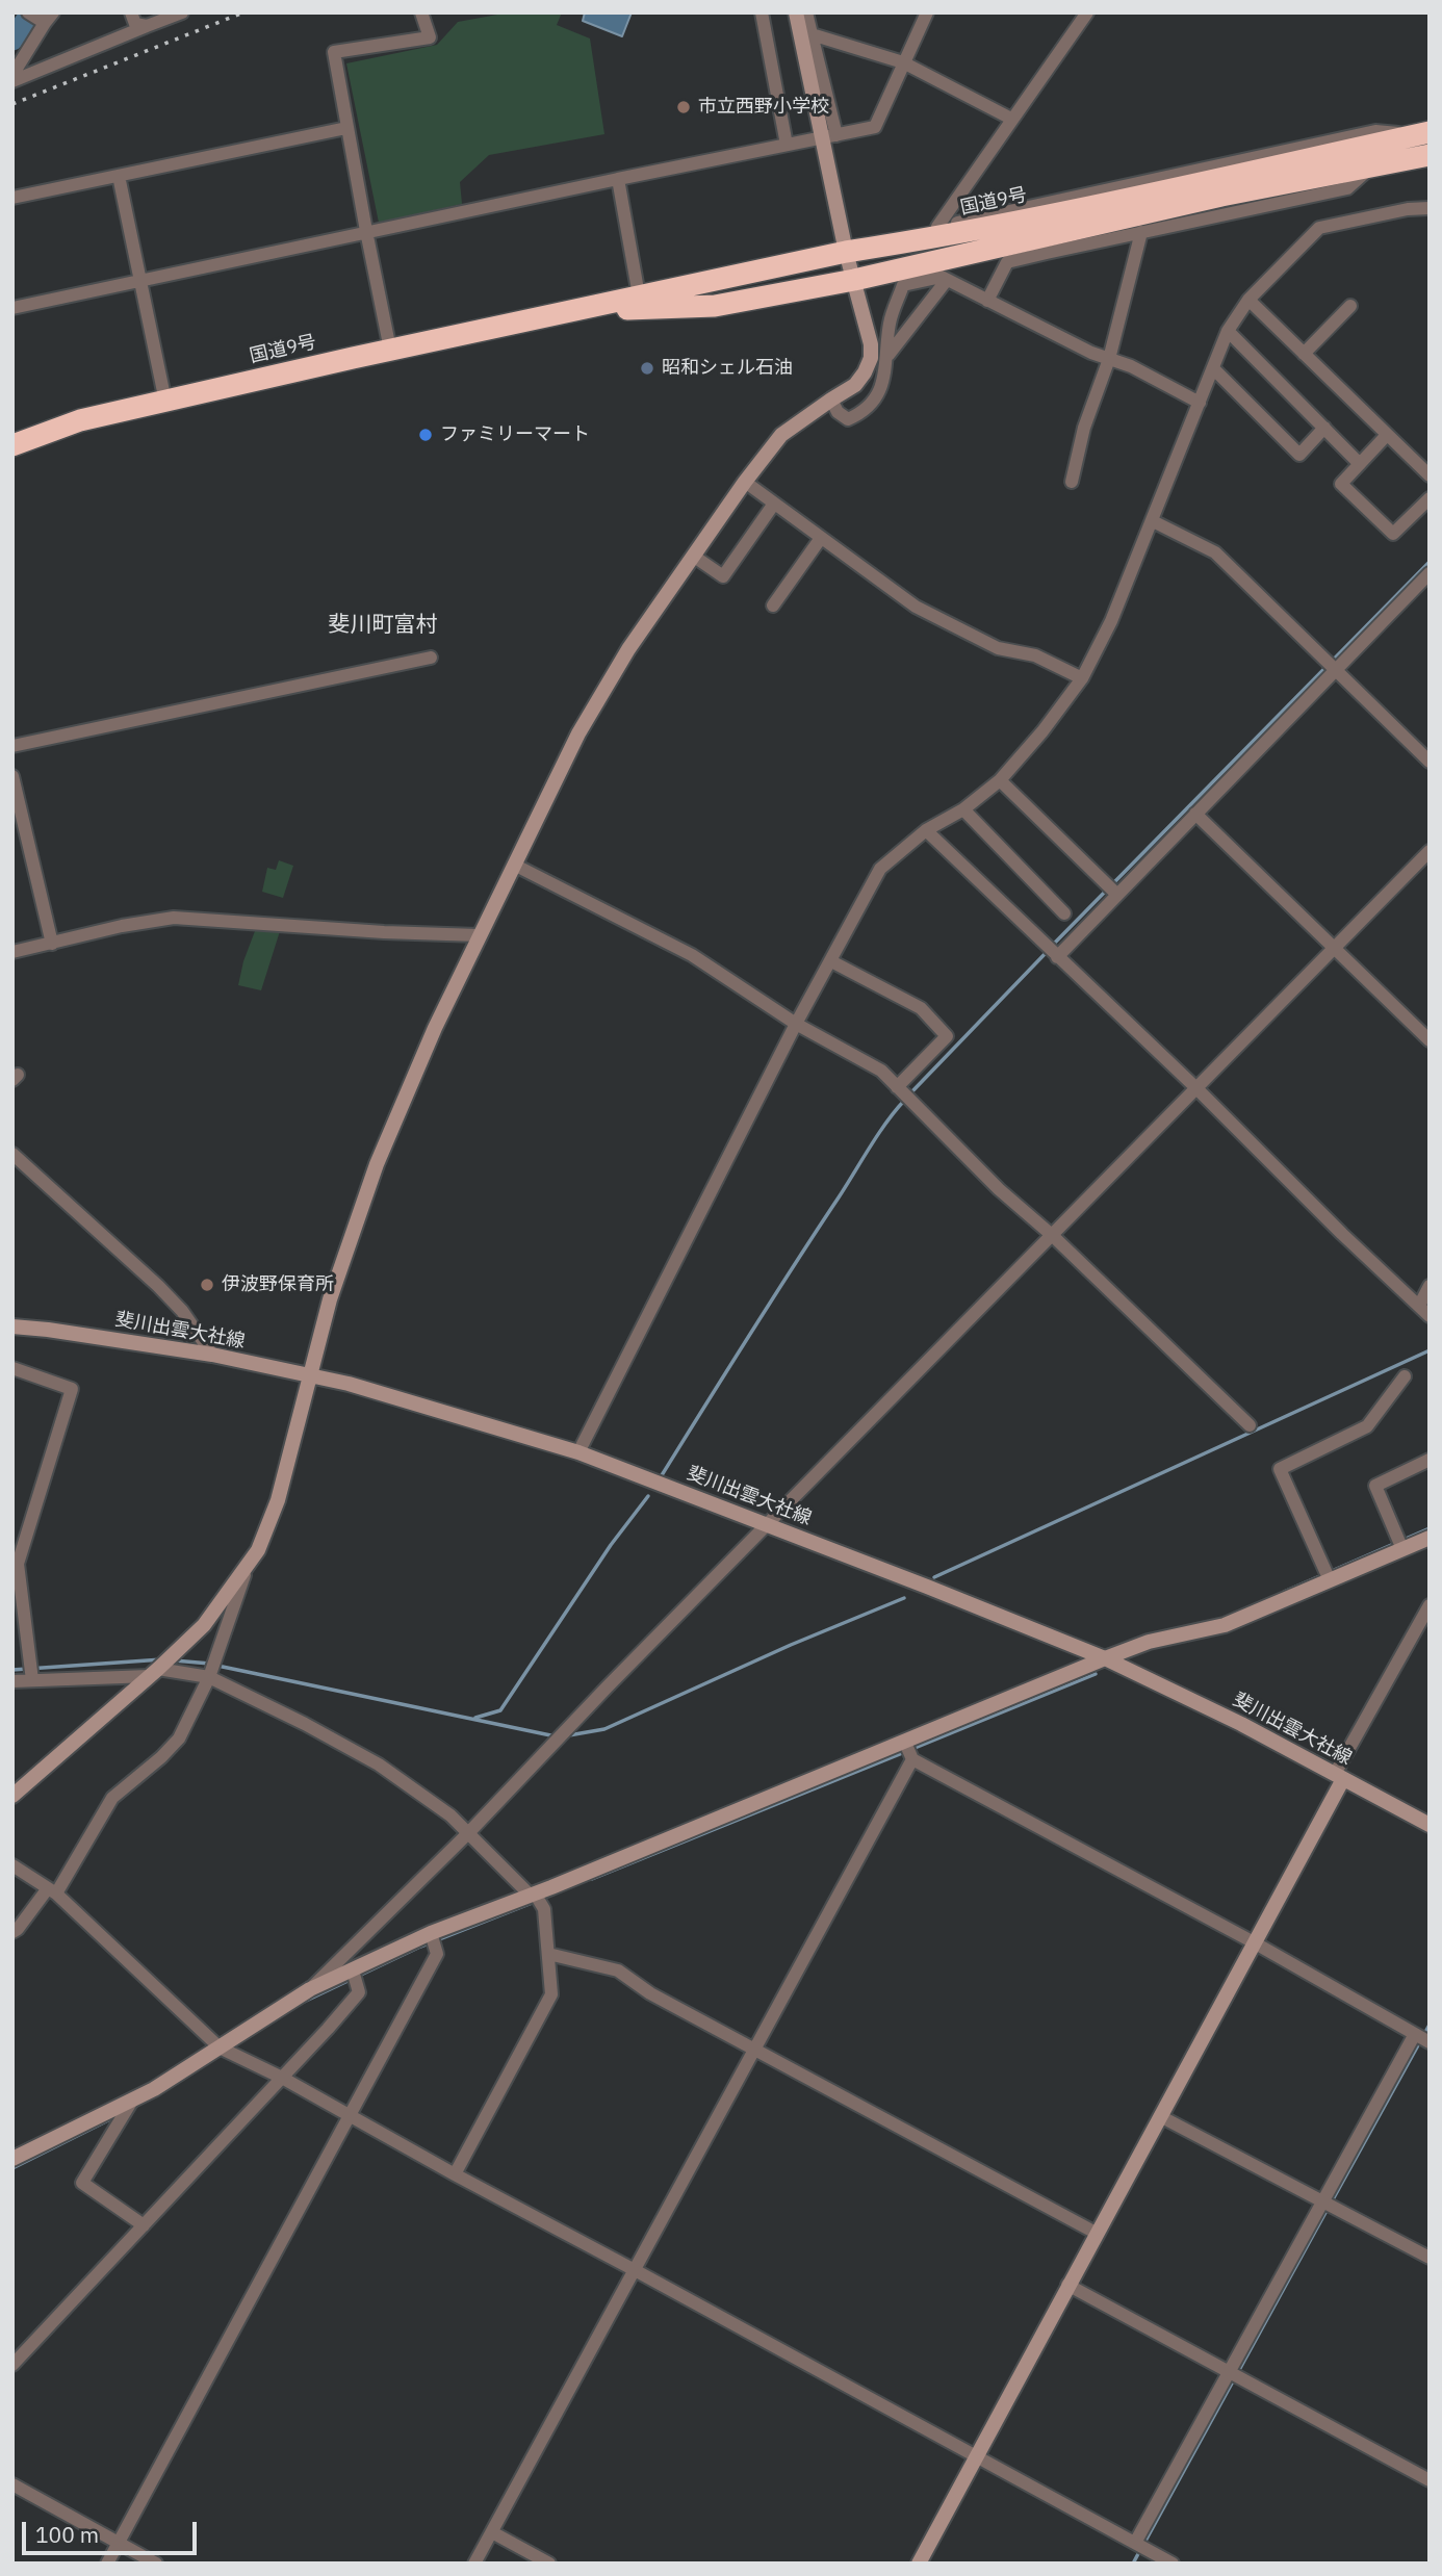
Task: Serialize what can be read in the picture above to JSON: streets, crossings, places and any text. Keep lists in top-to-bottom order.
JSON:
{
  "streets": {
    "highway": ["国道9号"],
    "street": ["斐川出雲大社線"]
  },
  "districts": ["斐川町富村"],
  "places": [
    "市立西野小学校",
    "昭和シェル石油",
    "ファミリーマート",
    "伊波野保育所"
  ],
  "scale_bar": "100 m"
}
